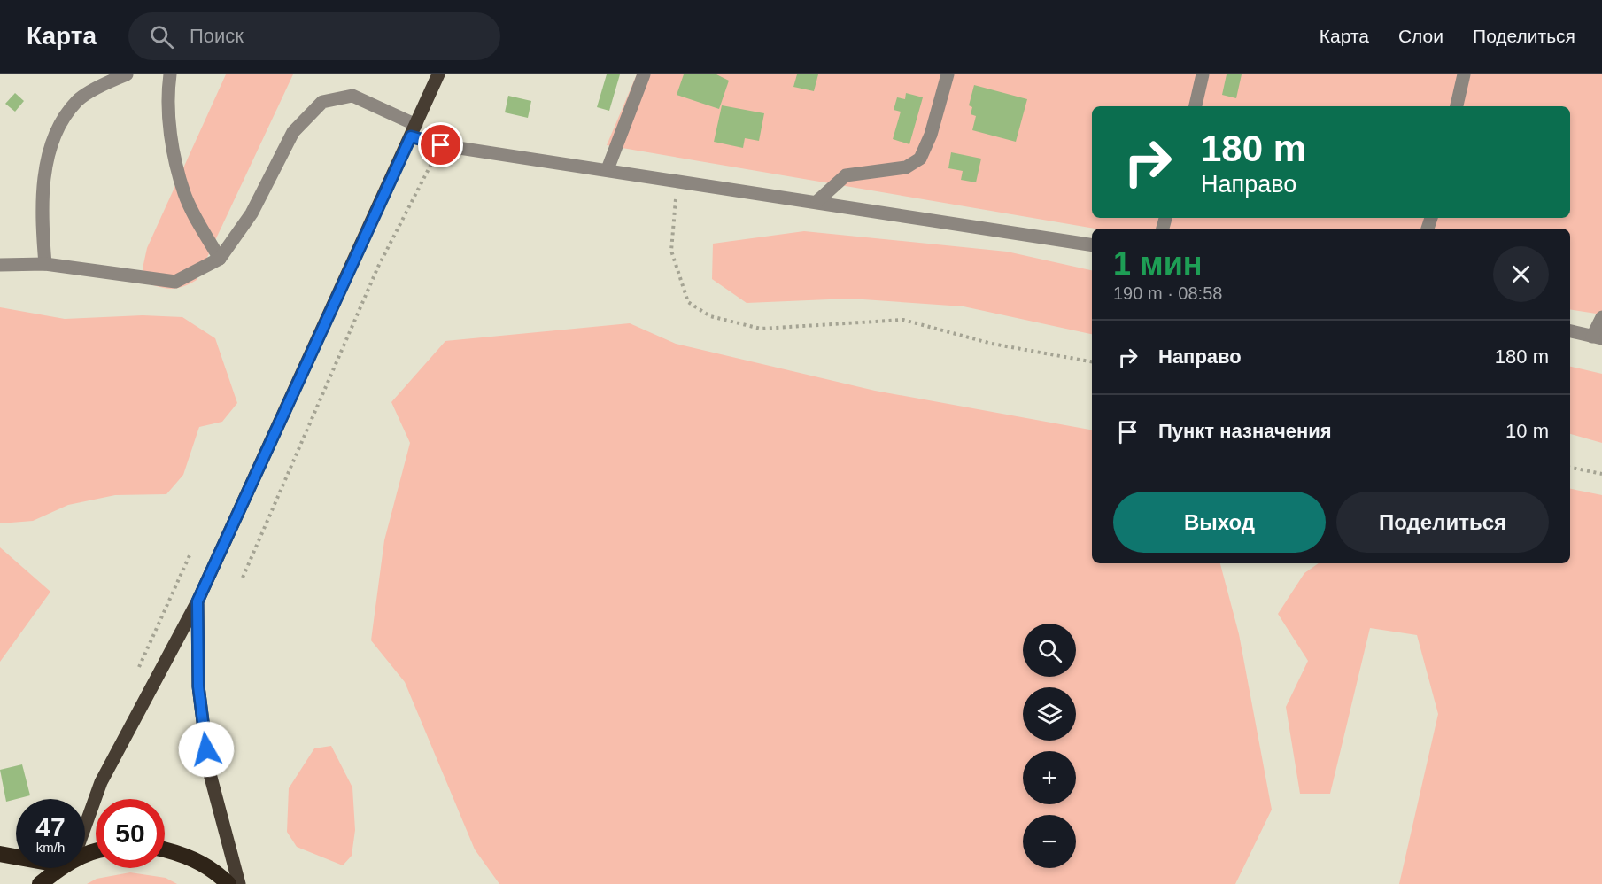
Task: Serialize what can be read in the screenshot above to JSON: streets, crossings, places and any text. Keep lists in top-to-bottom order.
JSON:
{
  "page": {
    "header": "Карта",
    "search": "Поиск",
    "nav": ["Карта", "Слои", "Поделиться"],
    "turn": ["180 m", "Направо"],
    "heading": ["1 мин", "190 m · 08:58"],
    "list": [
      {
        "name": "Направо",
        "value": "180 m"
      },
      {
        "name": "Пункт назначения",
        "value": "10 m"
      }
    ],
    "buttons": ["Выход", "Поделиться"],
    "map_buttons": ["+", "−"],
    "speed": "47 km/h",
    "limit": "50"
  }
}
